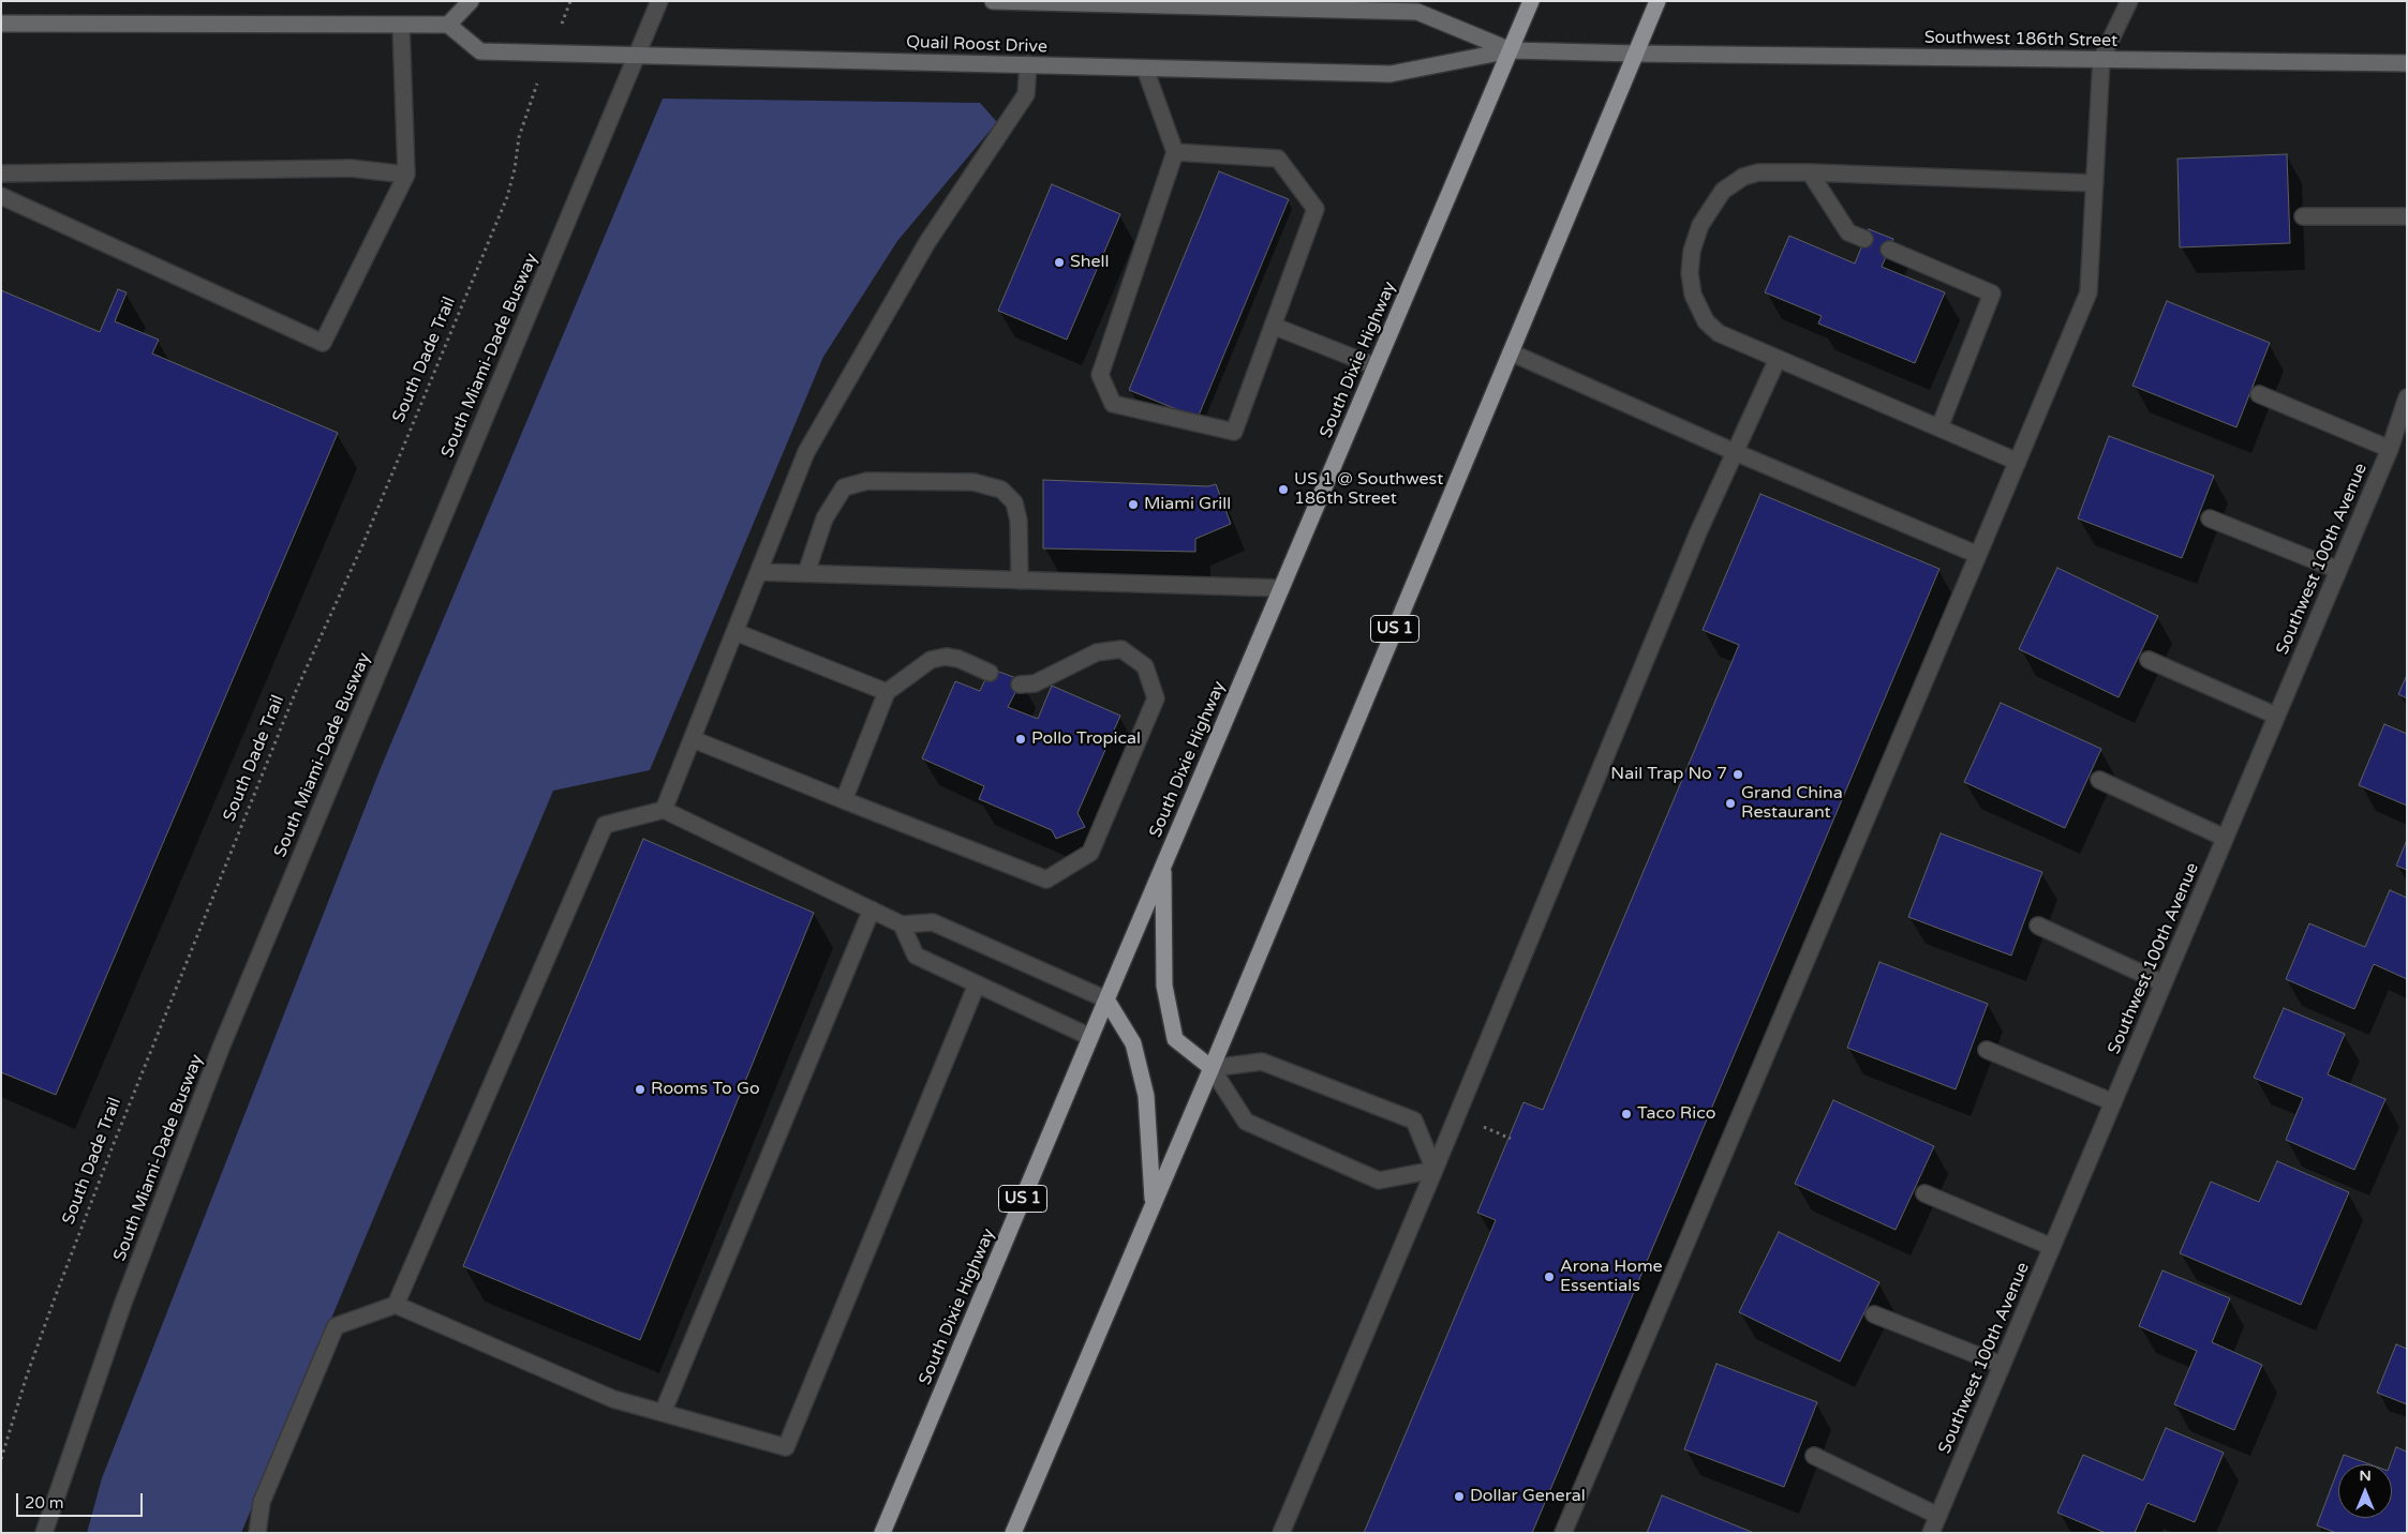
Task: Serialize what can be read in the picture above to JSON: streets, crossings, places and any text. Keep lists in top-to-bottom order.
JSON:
{
  "streets": {
    "highway": ["South Dixie Highway", "US 1"],
    "main road": ["Southwest 186th Street", "Quail Roost Drive"],
    "street": ["South Miami-Dade Busway", "Southwest 100th Avenue"],
    "path": ["South Dade Trail"]
  },
  "crossings": [
    ["Southwest 186th Street", "Quail Roost Drive"],
    ["Southwest 186th Street", "US 1"],
    ["Quail Roost Drive", "South Miami-Dade Busway"],
    ["Quail Roost Drive", "South Dixie Highway"],
    ["Quail Roost Drive", "US 1"]
  ],
  "places": [
    "Shell",
    "US 1 @ Southwest 186th Street",
    "Miami Grill",
    "Pollo Tropical",
    "Nail Trap No 7",
    "Grand China Restaurant",
    "Rooms To Go",
    "Taco Rico",
    "Arona Home Essentials",
    "Dollar General"
  ],
  "scale_bar": "20 m",
  "north": "top"
}
